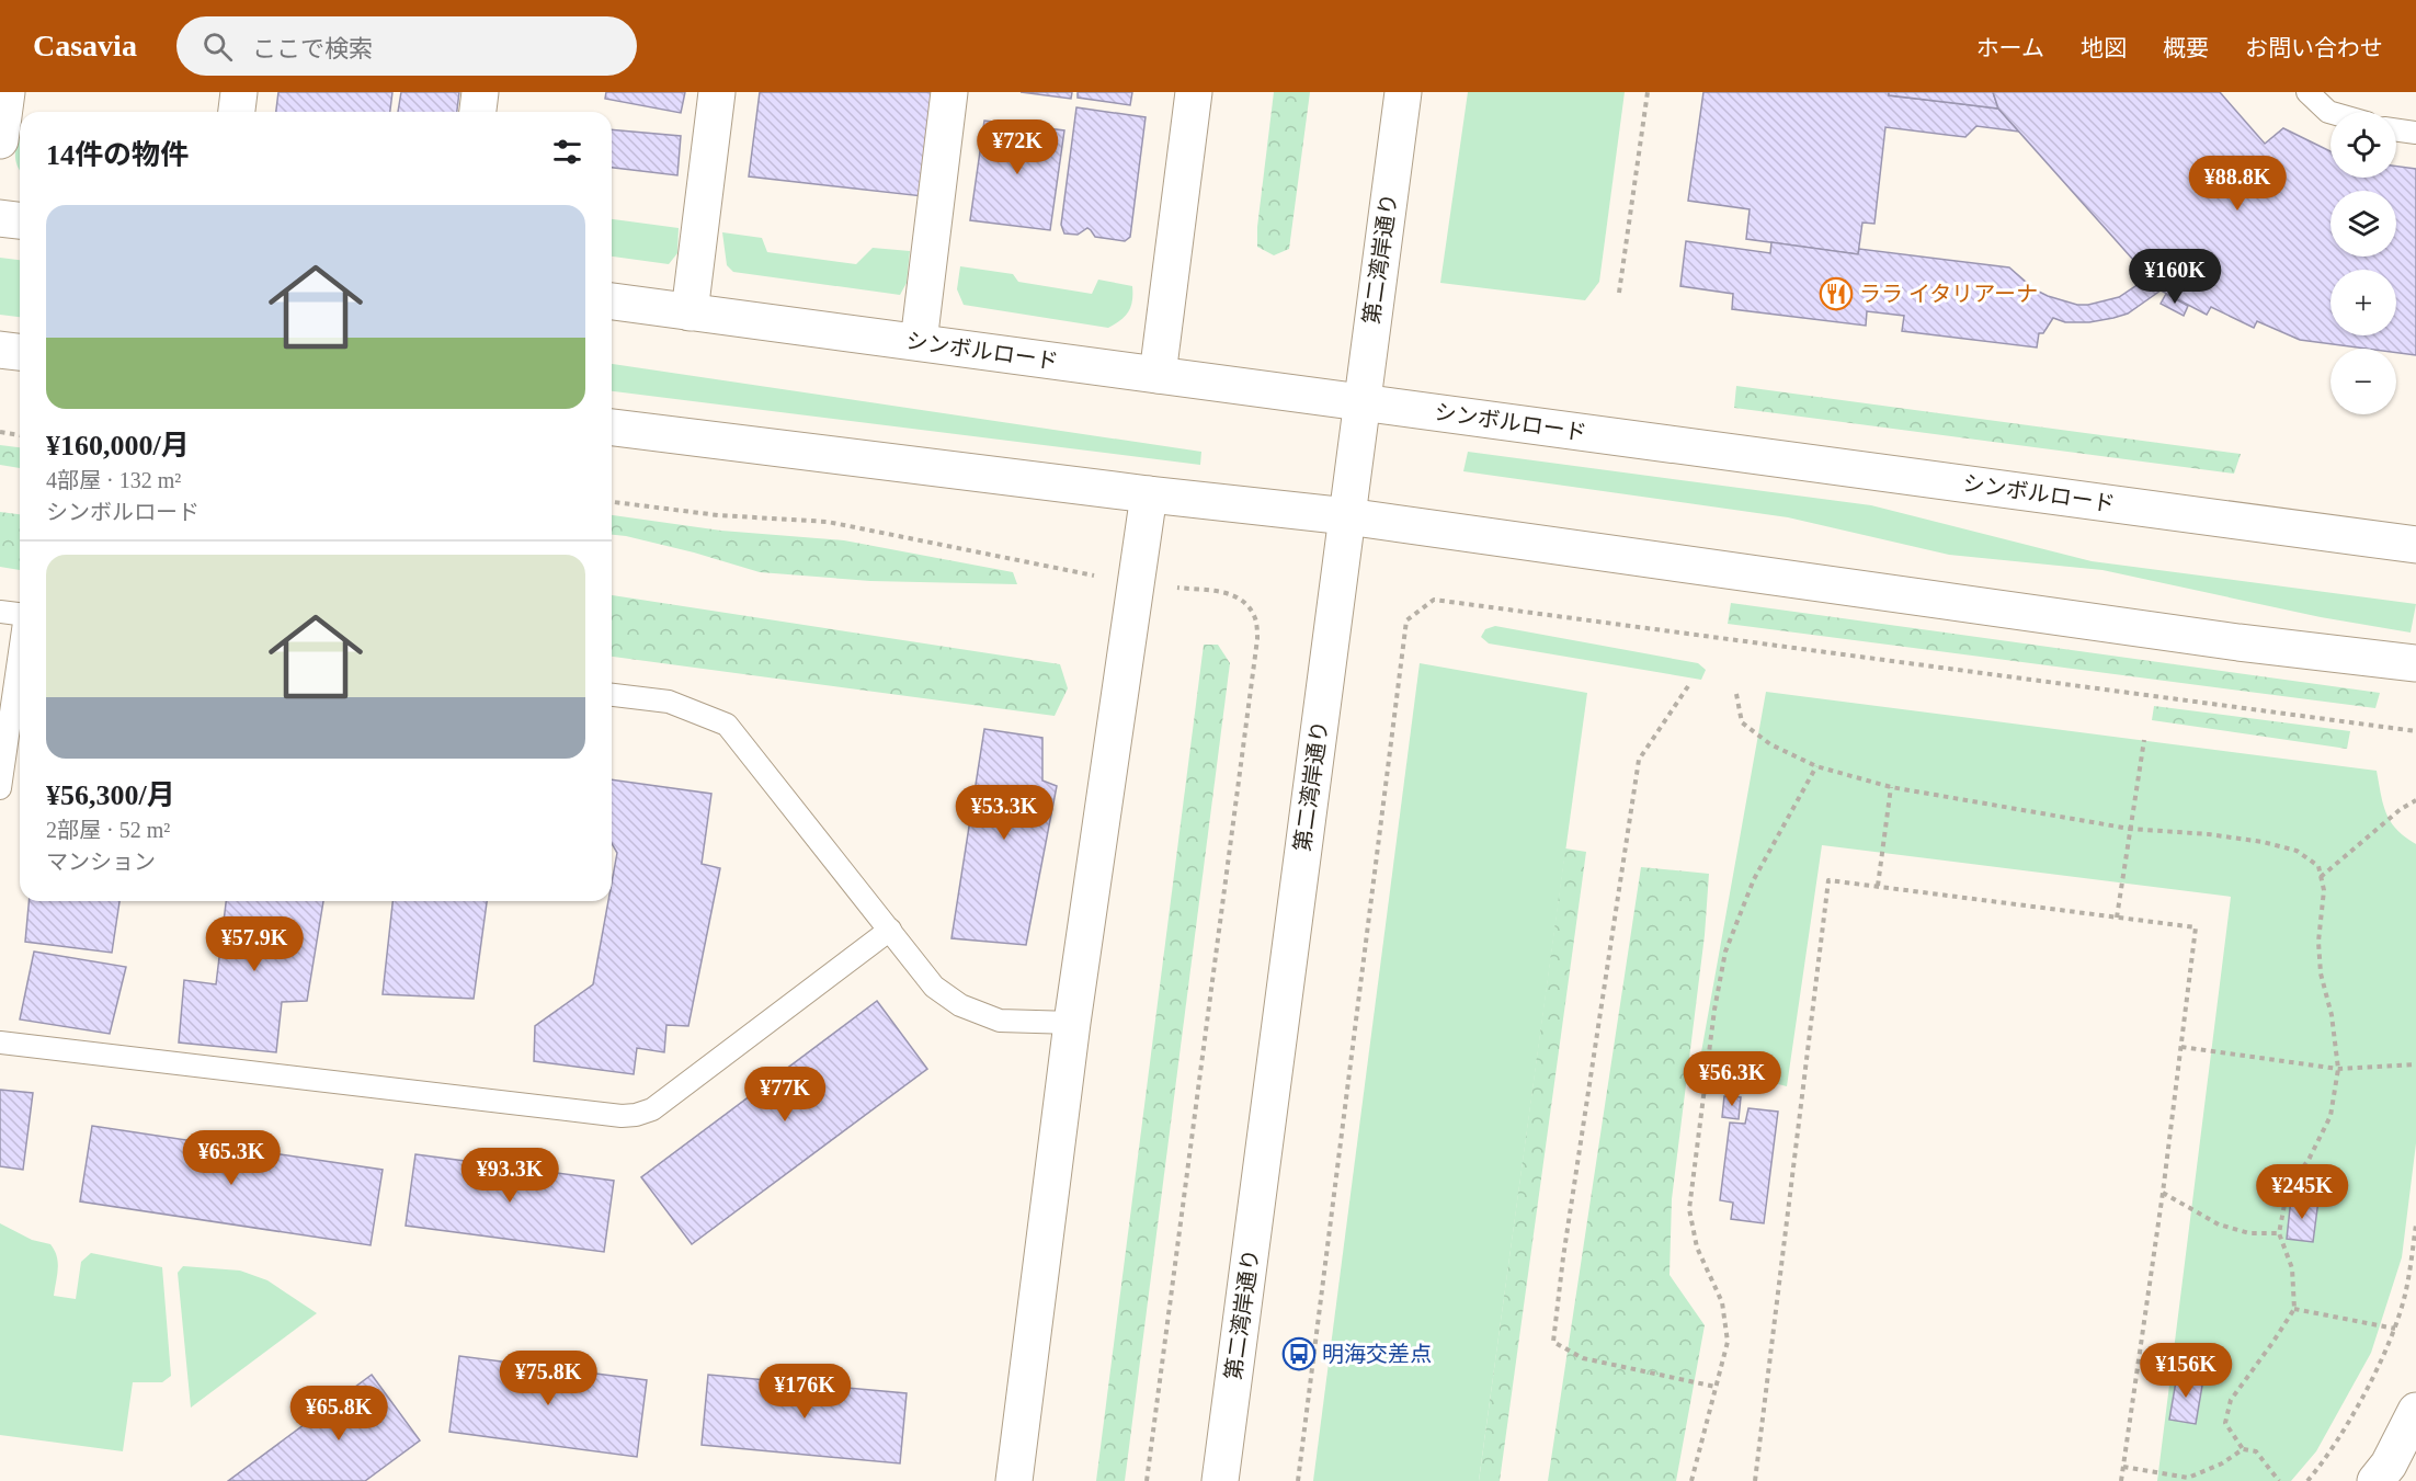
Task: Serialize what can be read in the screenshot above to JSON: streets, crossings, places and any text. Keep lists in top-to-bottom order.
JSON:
{
  "streets": {
    "street": ["第二湾岸通り", "シンボルロード"]
  },
  "crossings": [
    ["第二湾岸通り", "シンボルロード"]
  ],
  "places": {
    "restaurant": ["ララ イタリアーナ"],
    "bus stop": ["明海交差点"]
  },
  "page": {
    "header": "Casavia",
    "search": "ここで検索",
    "nav": [
      "ホーム",
      "地図",
      "概要",
      "お問い合わせ"
    ],
    "map_buttons": ["+", "−"],
    "heading": "14件の物件",
    "price": [
      "¥72K",
      "¥88.8K",
      "¥160K",
      "¥53.3K",
      "¥57.9K",
      "¥56.3K",
      "¥77K",
      "¥65.3K",
      "¥93.3K",
      "¥245K",
      "¥156K",
      "¥75.8K",
      "¥176K",
      "¥65.8K"
    ],
    "list": [
      {
        "name": "¥160,000/月",
        "note": "4部屋 · 132 m² · シンボルロード"
      },
      {
        "name": "¥56,300/月",
        "note": "2部屋 · 52 m² · マンション"
      }
    ]
  }
}
